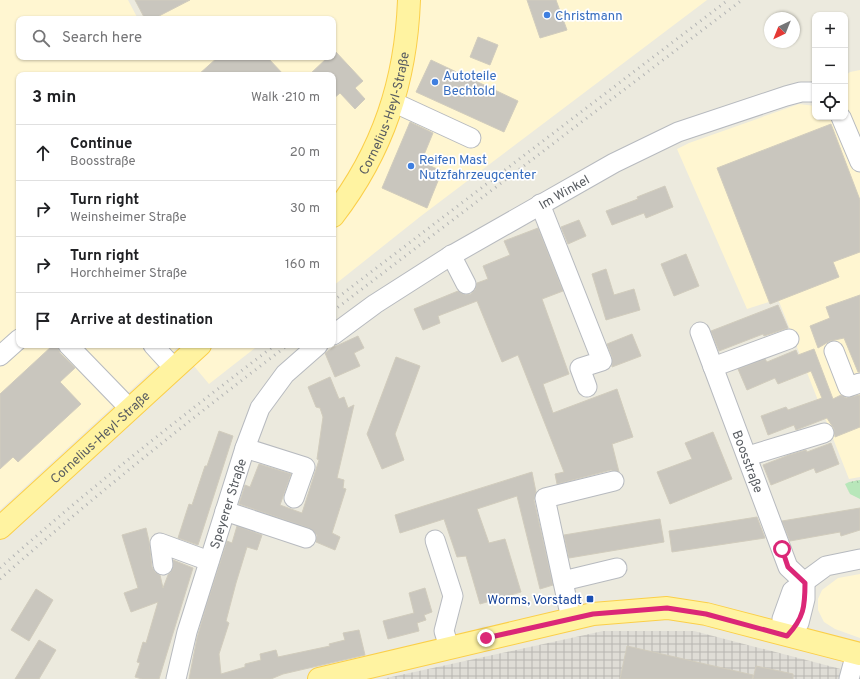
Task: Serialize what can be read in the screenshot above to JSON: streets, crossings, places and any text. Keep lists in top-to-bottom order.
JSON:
{
  "streets": {
    "main road": ["Cornelius-Heyl-Straße"],
    "street": ["Im Winkel", "Boosstraße", "Speyerer Straße"]
  },
  "places": {
    "other": ["Christmann", "Autoteile Bechtold", "Reifen Mast Nutzfahrzeugcenter"],
    "transit": ["Worms, Vorstadt"]
  },
  "north": "bottom left",
  "page": {
    "map_buttons": ["+", "−"],
    "search": "Search here",
    "heading": ["3 min", "Walk · 210 m"],
    "list": [
      ["Continue", "Boosstraße", "20 m"],
      ["Turn right", "Weinsheimer Straße", "30 m"],
      ["Turn right", "Horchheimer Straße", "160 m"],
      "Arrive at destination"
    ]
  }
}
